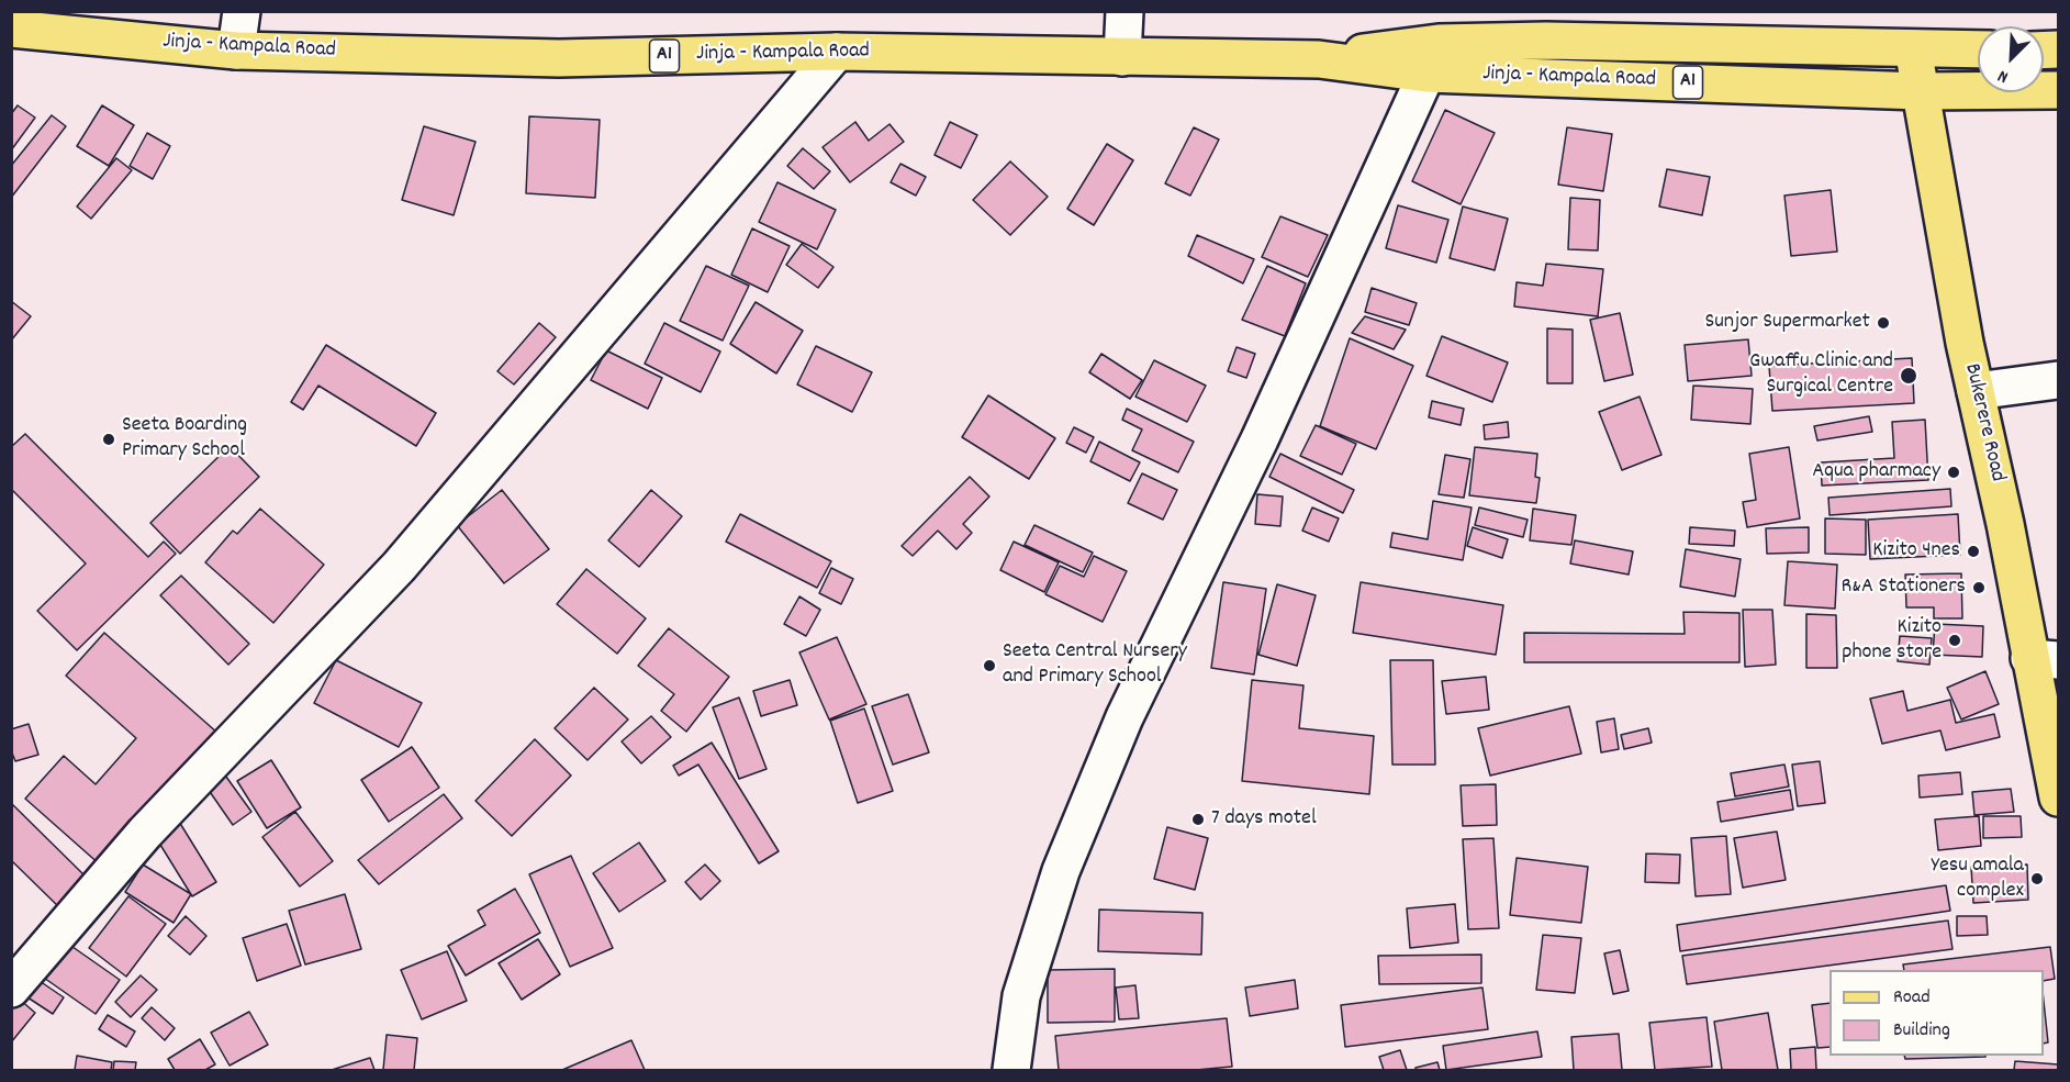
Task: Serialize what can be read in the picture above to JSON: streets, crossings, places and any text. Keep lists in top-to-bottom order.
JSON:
{
  "streets": {
    "main road": ["Jinja - Kampala Road", "A1", "Bukerere Road"]
  },
  "crossings": [
    ["Jinja - Kampala Road", "Bukerere Road"]
  ],
  "places": [
    "Sunjor Supermarket",
    "Gwaffu Clinic and Surgical Centre",
    "Seeta Boarding Primary School",
    "Aqua pharmacy",
    "Kizito 4nes",
    "R&A Stationers",
    "Kizito phone store",
    "Seeta Central Nursery and Primary School",
    "7 days motel",
    "Yesu amala complex"
  ],
  "legend": ["Road", "Building"],
  "north": "bottom left"
}
